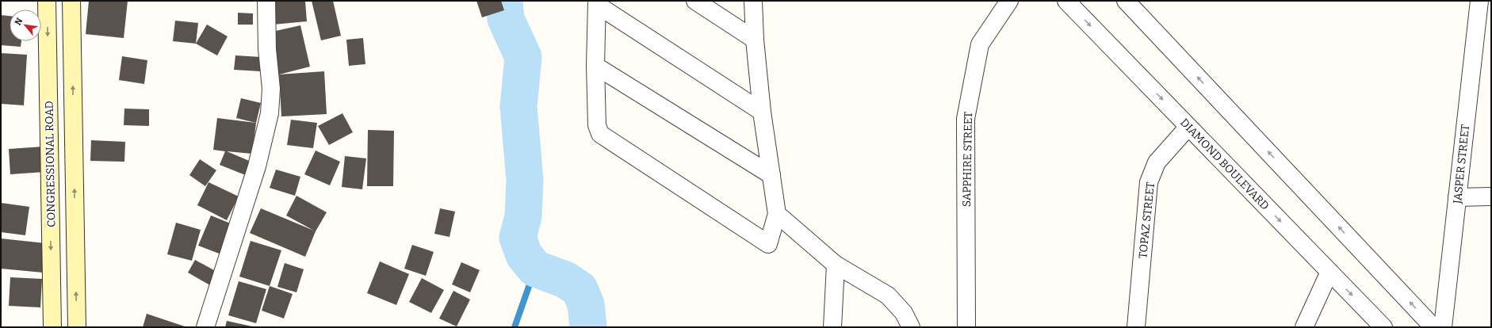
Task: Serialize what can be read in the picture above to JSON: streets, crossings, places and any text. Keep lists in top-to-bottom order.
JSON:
{
  "streets": {
    "main road": ["CONGRESSIONAL ROAD"],
    "street": [
      "SAPPHIRE STREET",
      "DIAMOND BOULEVARD",
      "JASPER STREET",
      "TOPAZ STREET"
    ]
  },
  "crossings": [
    ["DIAMOND BOULEVARD", "TOPAZ STREET"]
  ],
  "north": "top left"
}
